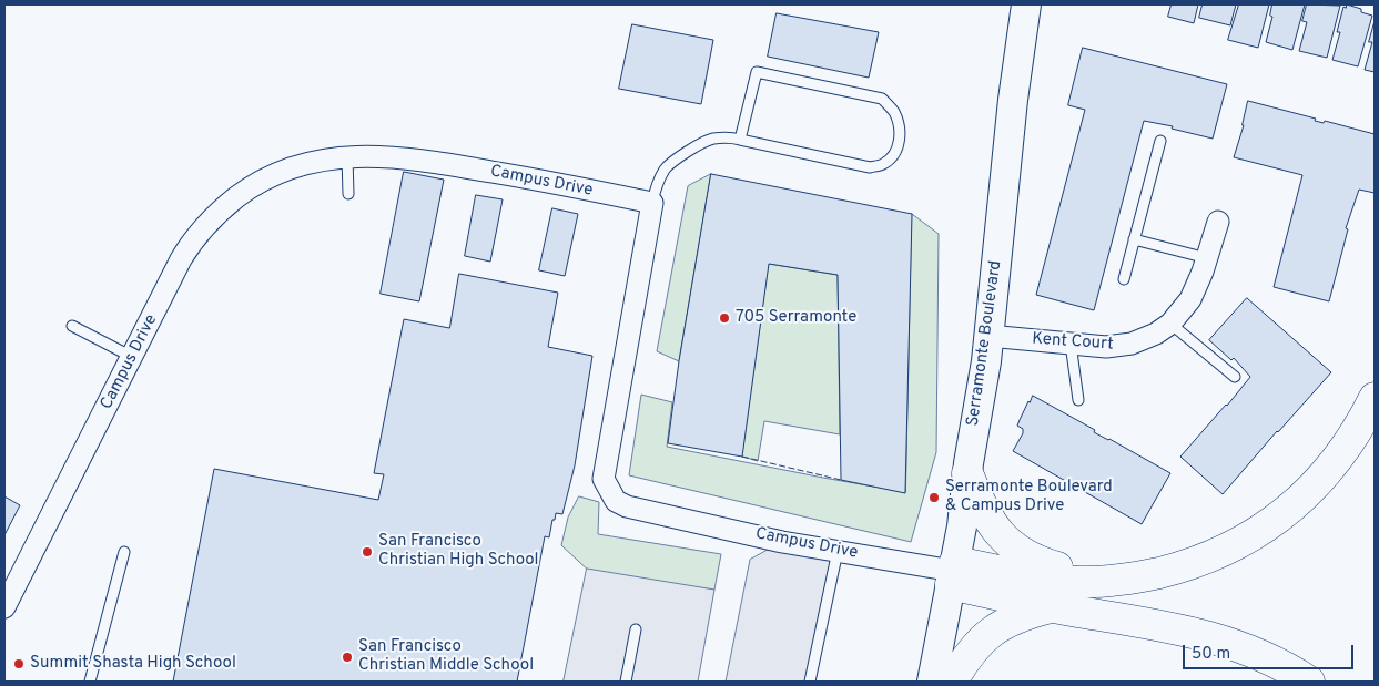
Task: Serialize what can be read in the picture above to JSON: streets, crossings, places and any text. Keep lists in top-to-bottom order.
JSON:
{
  "streets": {
    "street": ["Campus Drive", "Kent Court", "Serramonte Boulevard"]
  },
  "crossings": [
    ["Campus Drive", "Serramonte Boulevard"],
    ["Kent Court", "Serramonte Boulevard"]
  ],
  "places": [
    "705 Serramonte",
    "Serramonte Boulevard & Campus Drive",
    "San Francisco Christian High School",
    "San Francisco Christian Middle School",
    "Summit Shasta High School"
  ],
  "scale_bar": "50 m"
}
